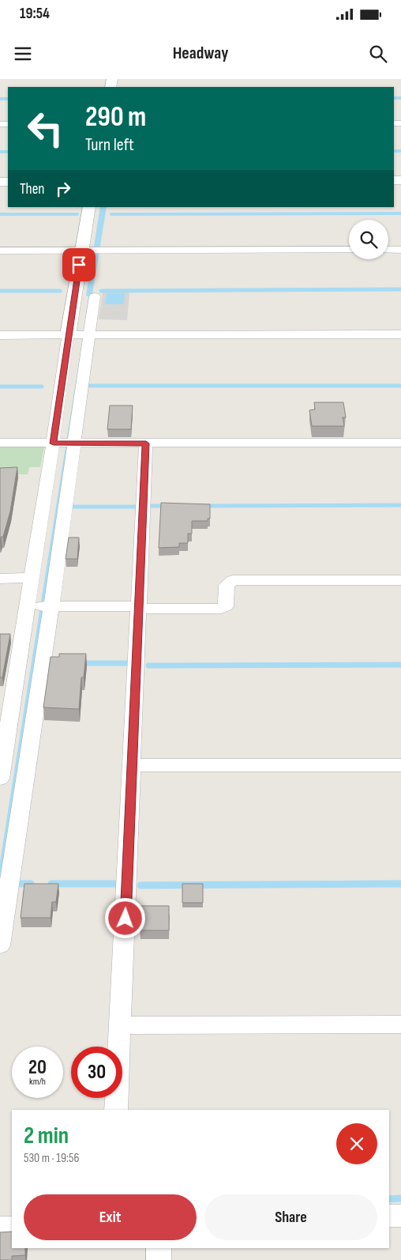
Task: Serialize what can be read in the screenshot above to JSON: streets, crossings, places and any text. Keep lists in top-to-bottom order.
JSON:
{
  "page": {
    "status": "19:54",
    "header": "Headway",
    "turn": ["290 m", "Turn left"],
    "then": "Then",
    "speed": "20 km/h",
    "limit": "30",
    "heading": ["2 min", "530 m · 19:56"],
    "buttons": ["Exit", "Share"]
  }
}
